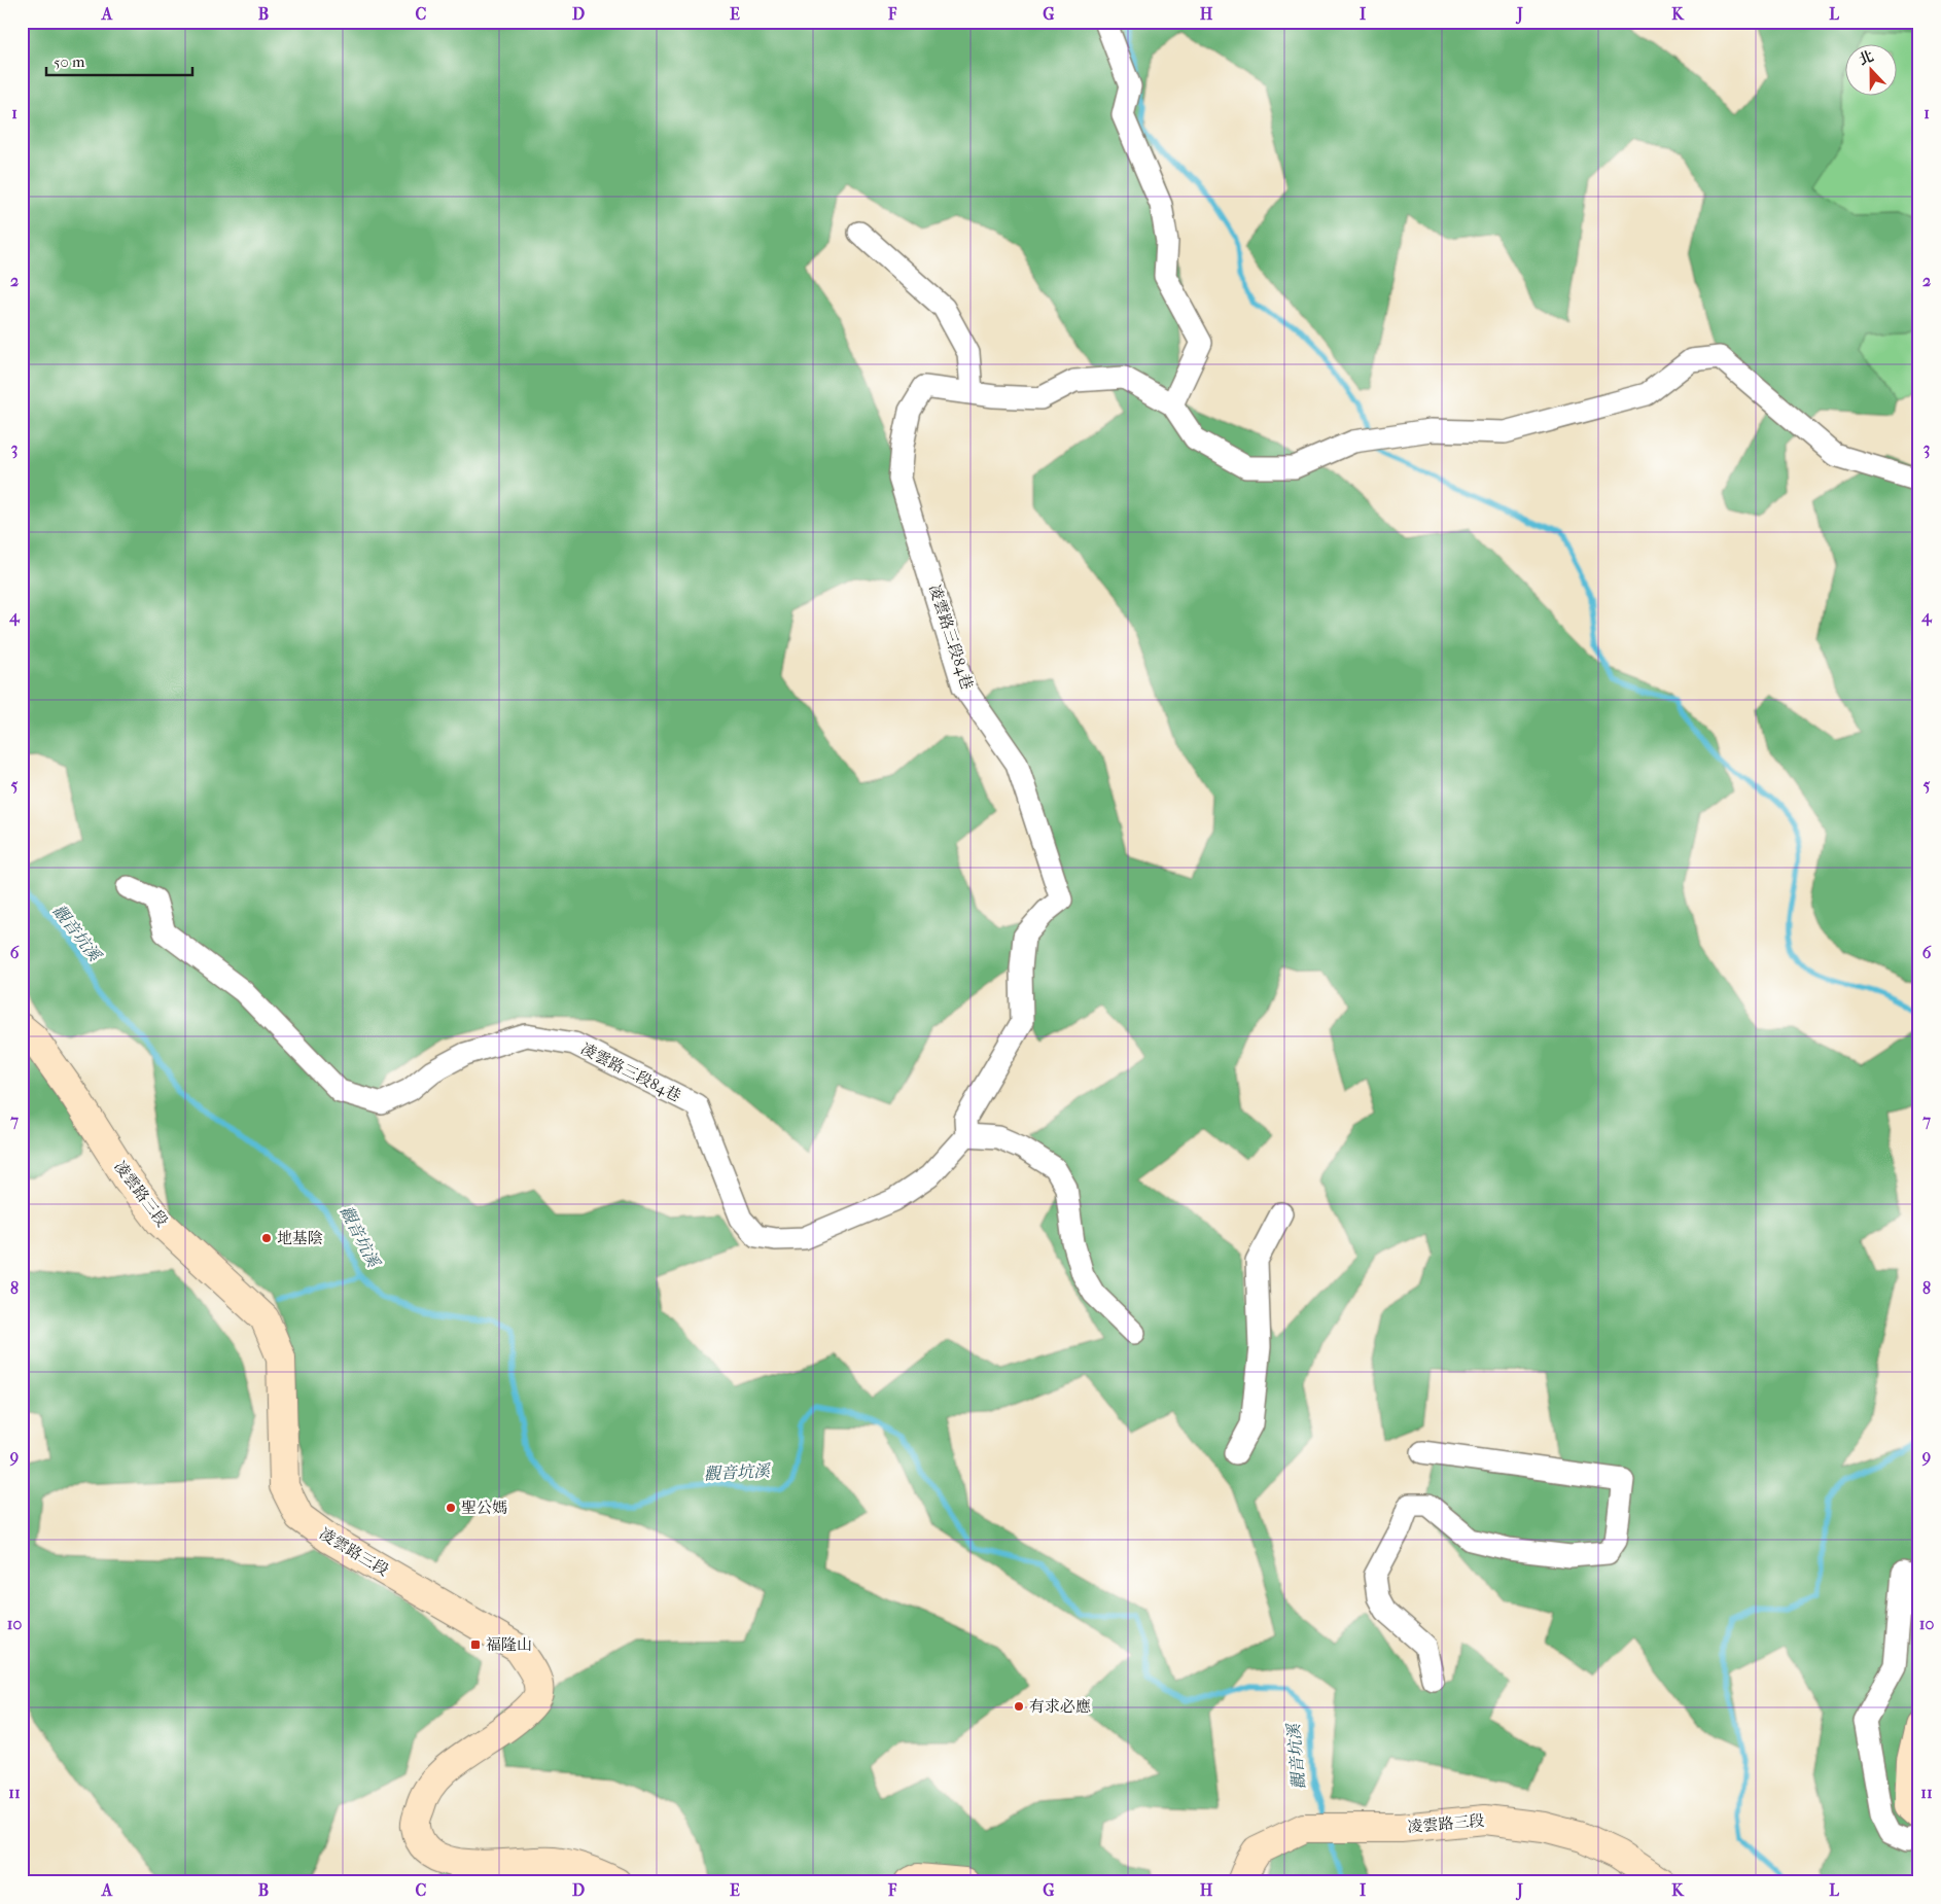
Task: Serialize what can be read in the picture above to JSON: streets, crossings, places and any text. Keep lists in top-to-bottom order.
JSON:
{
  "streets": {
    "street": ["凌雲路三段84巷", "凌雲路三段"]
  },
  "water": ["觀音坑溪"],
  "places": {
    "other": ["地基陰", "聖公媽", "有求必應"],
    "transit": ["福隆山"]
  },
  "scale_bar": "50 m",
  "north": "top",
  "grid": {
    "columns": [
      "A",
      "B",
      "C",
      "D",
      "E",
      "F",
      "G",
      "H",
      "I",
      "J",
      "K",
      "L"
    ],
    "rows": [
      "1",
      "2",
      "3",
      "4",
      "5",
      "6",
      "7",
      "8",
      "9",
      "10",
      "11"
    ]
  }
}
